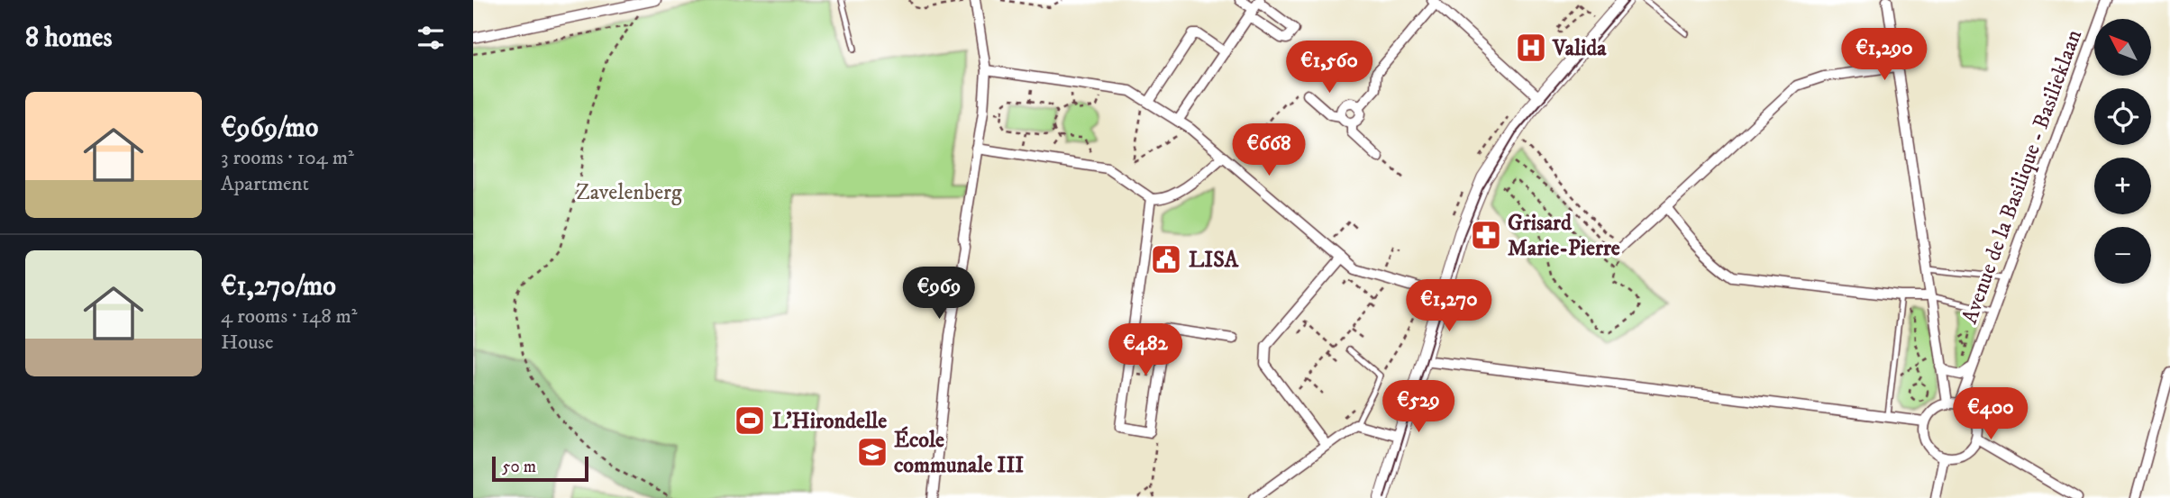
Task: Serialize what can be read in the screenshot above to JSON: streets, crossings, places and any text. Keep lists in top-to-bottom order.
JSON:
{
  "streets": {
    "street": ["Avenue de la Basilique - Basilieklaan"]
  },
  "parks": ["Zavelenberg"],
  "places": {
    "hospital": ["Valida"],
    "pharmacy": ["Grisard Marie-Pierre"],
    "public building": ["LISA"],
    "sports": ["L'Hirondelle"],
    "school or university": ["École communale III"]
  },
  "scale_bar": "50 m",
  "north": "top left",
  "page": {
    "heading": "8 homes",
    "map_buttons": ["+", "−"],
    "price": [
      "€1,290",
      "€1,560",
      "€668",
      "€969",
      "€1,270",
      "€482",
      "€529",
      "€400"
    ],
    "list": [
      {
        "name": "€969/mo",
        "note": "3 rooms · 104 m² · Apartment"
      },
      {
        "name": "€1,270/mo",
        "note": "4 rooms · 148 m² · House"
      }
    ],
    "scale": "50 m"
  }
}
